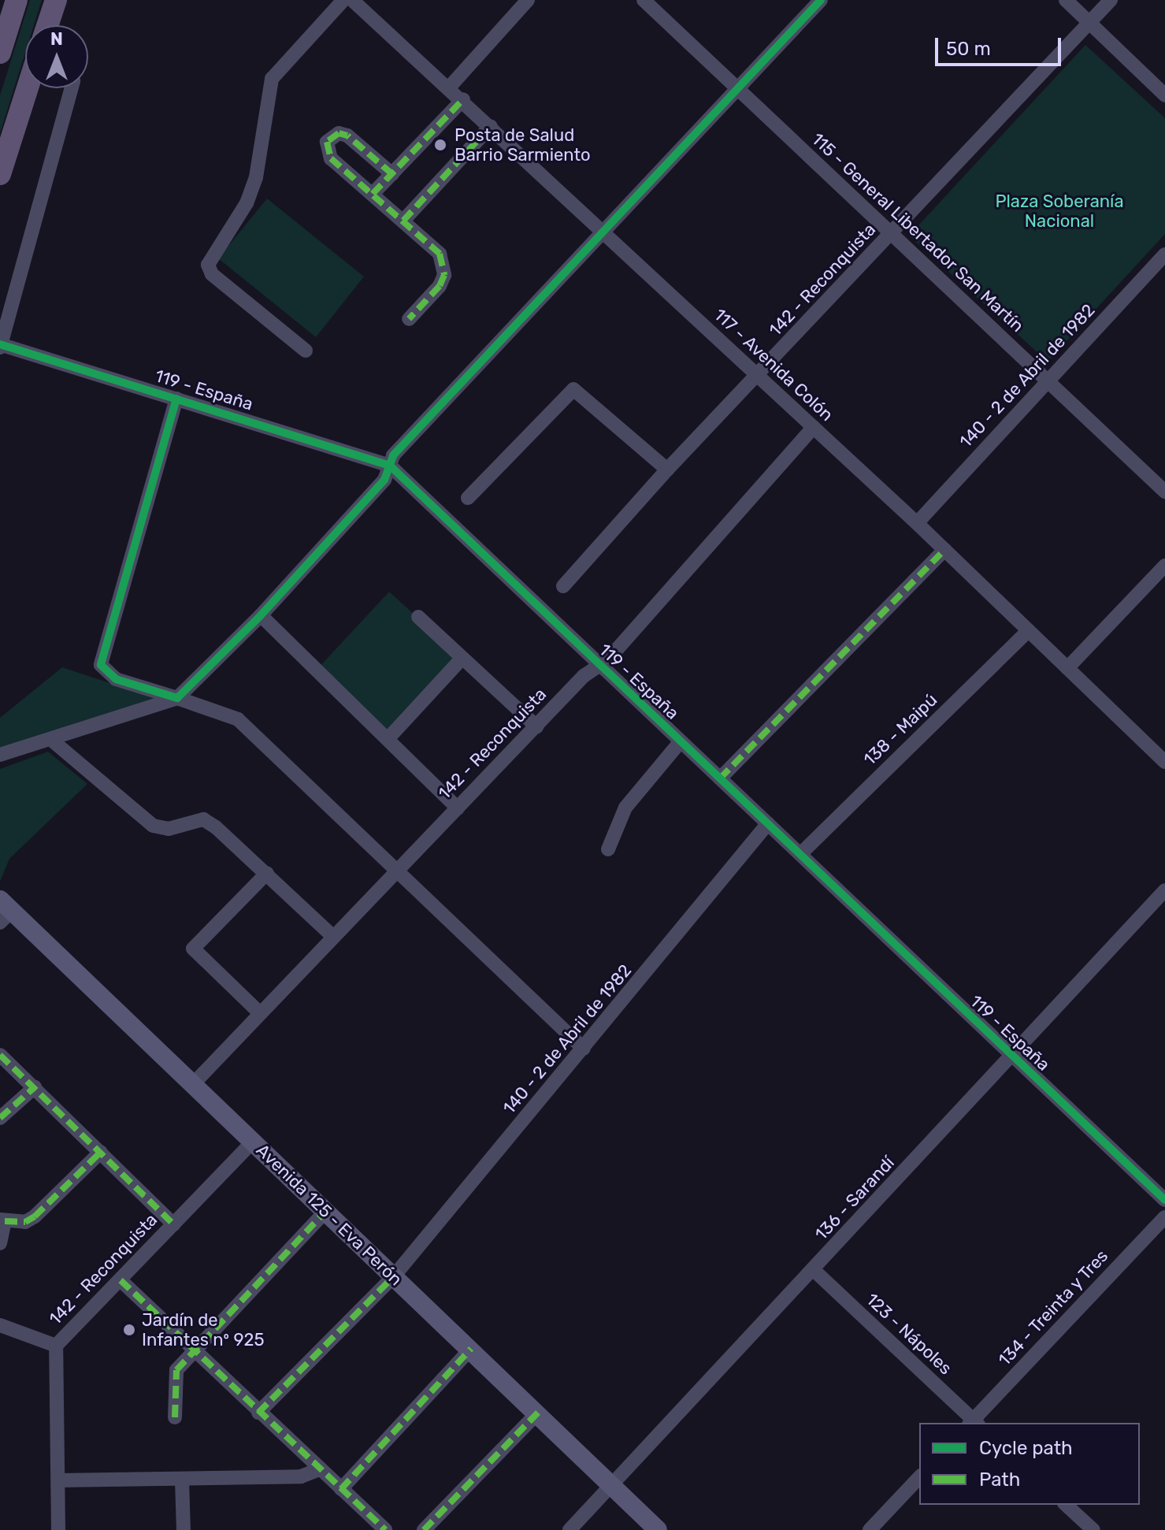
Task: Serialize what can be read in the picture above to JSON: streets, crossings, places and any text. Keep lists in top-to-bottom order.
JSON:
{
  "streets": {
    "street": [
      "115 - General Libertador San Martín",
      "142 - Reconquista",
      "117 - Avenida Colón",
      "140 - 2 de Abril de 1982",
      "119 - España",
      "138 - Maipú",
      "136 - Sarandí",
      "Avenida 125 - Eva Perón",
      "134 - Treinta y Tres",
      "123 - Nápoles"
    ]
  },
  "crossings": [
    ["115 - General Libertador San Martín", "142 - Reconquista"],
    ["115 - General Libertador San Martín", "140 - 2 de Abril de 1982"],
    ["142 - Reconquista", "117 - Avenida Colón"],
    ["142 - Reconquista", "119 - España"],
    ["142 - Reconquista", "Avenida 125 - Eva Perón"],
    ["117 - Avenida Colón", "140 - 2 de Abril de 1982"],
    ["117 - Avenida Colón", "138 - Maipú"],
    ["140 - 2 de Abril de 1982", "119 - España"],
    ["140 - 2 de Abril de 1982", "Avenida 125 - Eva Perón"],
    ["119 - España", "138 - Maipú"],
    ["119 - España", "136 - Sarandí"],
    ["136 - Sarandí", "Avenida 125 - Eva Perón"],
    ["136 - Sarandí", "123 - Nápoles"],
    ["134 - Treinta y Tres", "123 - Nápoles"]
  ],
  "parks": ["Plaza Soberanía Nacional"],
  "places": ["Posta de Salud Barrio Sarmiento", "Jardín de Infantes nº 925"],
  "legend": ["Cycle path", "Path"],
  "scale_bar": "50 m",
  "north": "top"
}
